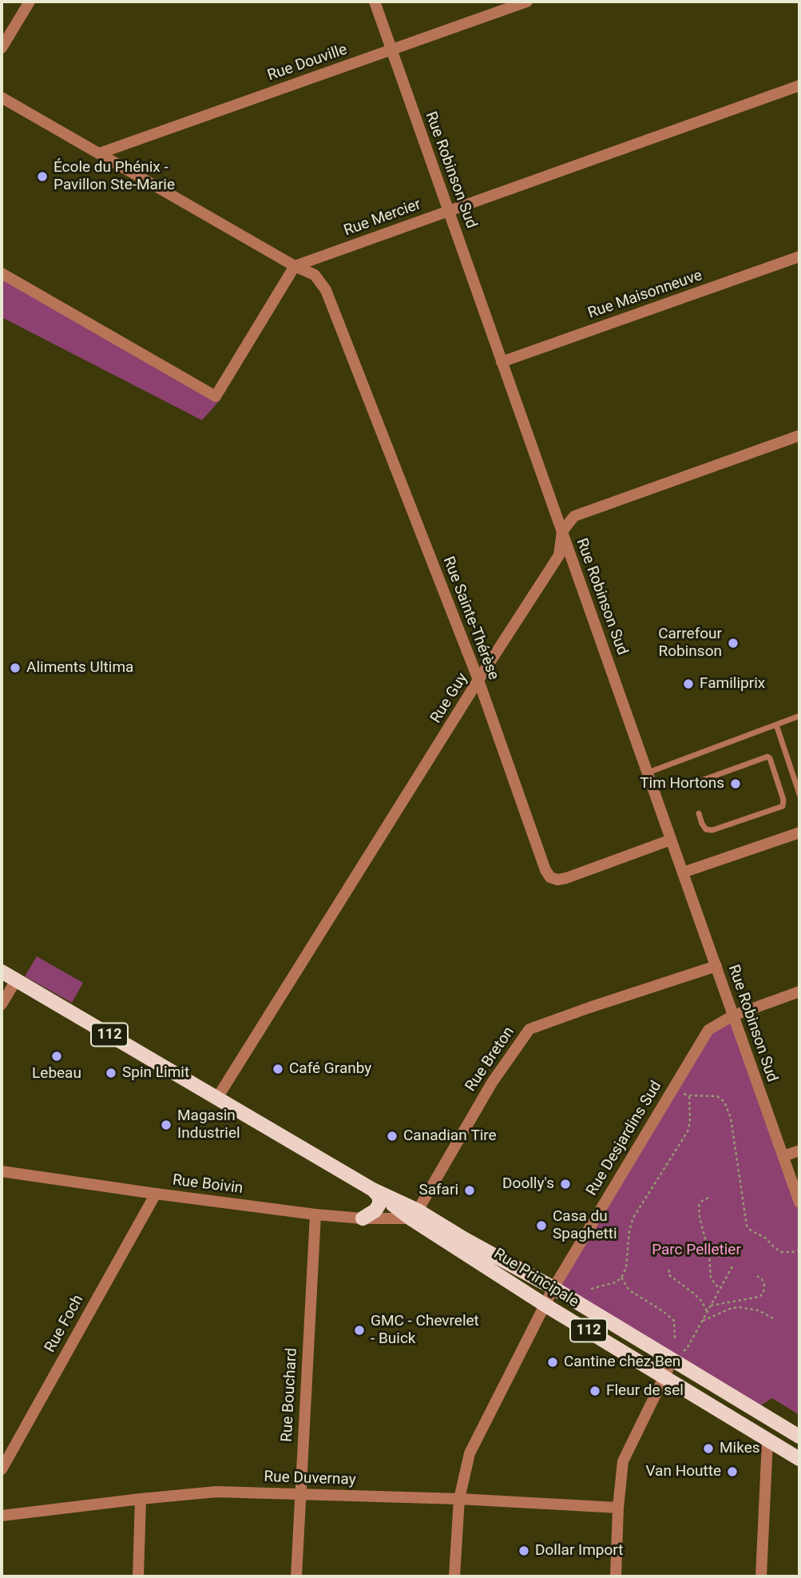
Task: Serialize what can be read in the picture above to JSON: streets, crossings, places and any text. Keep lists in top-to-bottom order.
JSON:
{
  "streets": {
    "main road": ["112", "Rue Principale"],
    "street": [
      "Rue Douville",
      "Rue Robinson Sud",
      "Rue Mercier",
      "Rue Maisonneuve",
      "Rue Sainte-Thérèse",
      "Rue Guy",
      "Rue Breton",
      "Rue Desjardins Sud",
      "Rue Boivin",
      "Rue Foch",
      "Rue Bouchard",
      "Rue Duvernay"
    ]
  },
  "crossings": [
    ["Rue Douville", "Rue Robinson Sud"],
    ["Rue Robinson Sud", "Rue Mercier"],
    ["Rue Robinson Sud", "Rue Maisonneuve"],
    ["Rue Robinson Sud", "Rue Sainte-Thérèse"],
    ["Rue Robinson Sud", "Rue Guy"],
    ["Rue Robinson Sud", "Rue Breton"],
    ["Rue Robinson Sud", "Rue Desjardins Sud"],
    ["Rue Mercier", "Rue Sainte-Thérèse"],
    ["Rue Sainte-Thérèse", "Rue Guy"],
    ["Rue Guy", "Rue Principale"],
    ["Rue Breton", "Rue Boivin"],
    ["Rue Breton", "Rue Principale"],
    ["Rue Desjardins Sud", "Rue Principale"],
    ["Rue Desjardins Sud", "Rue Duvernay"],
    ["Rue Boivin", "Rue Principale"],
    ["Rue Boivin", "Rue Foch"],
    ["Rue Boivin", "Rue Bouchard"],
    ["Rue Bouchard", "Rue Duvernay"]
  ],
  "parks": ["Parc Pelletier"],
  "places": [
    "École du Phénix - Pavillon Ste-Marie",
    "Carrefour Robinson",
    "Aliments Ultima",
    "Familiprix",
    "Tim Hortons",
    "Lebeau",
    "Café Granby",
    "Spin Limit",
    "Magasin Industriel",
    "Canadian Tire",
    "Doolly's",
    "Safari",
    "Casa du Spaghetti",
    "GMC - Chevrelet - Buick",
    "Cantine chez Ben",
    "Fleur de sel",
    "Mikes",
    "Van Houtte",
    "Dollar Import"
  ]
}
